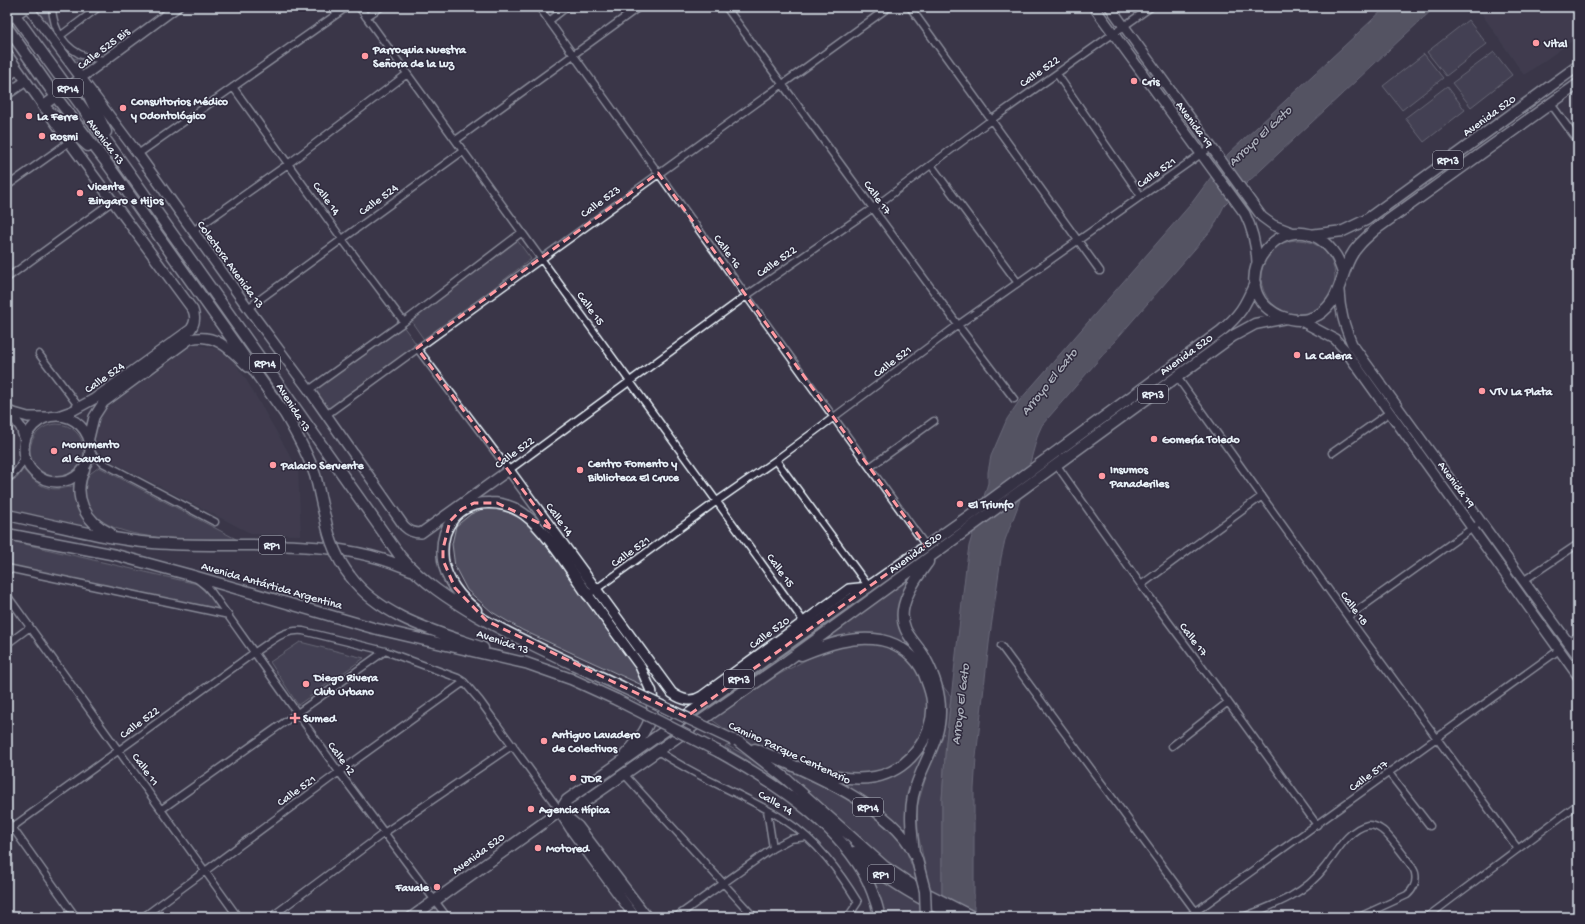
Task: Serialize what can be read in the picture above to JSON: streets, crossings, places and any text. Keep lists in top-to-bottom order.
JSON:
{
  "streets": {
    "main road": [
      "RP14",
      "Avenida 520",
      "Avenida 13",
      "RP13",
      "RP1",
      "Avenida Antártida Argentina",
      "Camino Parque Centenario"
    ],
    "street": [
      "Calle 525 Bis",
      "Calle 522",
      "Avenida 19",
      "Calle 521",
      "Calle 17",
      "Calle 14",
      "Calle 524",
      "Calle 523",
      "Calle 16",
      "Colectora Avenida 13",
      "Calle 15",
      "Calle 18",
      "Calle 520",
      "Calle 12",
      "Calle 11",
      "Calle 517"
    ]
  },
  "crossings": [
    ["Calle 525 Bis", "Avenida 13"],
    ["Calle 525 Bis", "Colectora Avenida 13"],
    ["Calle 522", "Avenida 19"],
    ["Calle 522", "Calle 17"],
    ["Calle 522", "Calle 14"],
    ["Calle 522", "Calle 16"],
    ["Calle 522", "Colectora Avenida 13"],
    ["Calle 522", "Calle 15"],
    ["Calle 522", "Calle 12"],
    ["Calle 522", "Calle 11"],
    ["Avenida 520", "Avenida 19"],
    ["Avenida 520", "RP13"],
    ["Avenida 520", "Calle 17"],
    ["Avenida 520", "Calle 14"],
    ["Avenida 520", "Calle 16"],
    ["Avenida 520", "Calle 18"],
    ["Avenida 520", "Calle 520"],
    ["Avenida 520", "Calle 12"],
    ["Avenida 19", "RP13"],
    ["Avenida 19", "Calle 521"],
    ["Avenida 19", "Calle 517"],
    ["Avenida 13", "Calle 524"],
    ["Avenida 13", "RP1"],
    ["Avenida 13", "Avenida Antártida Argentina"],
    ["Avenida 13", "Camino Parque Centenario"],
    ["Calle 521", "Calle 17"],
    ["Calle 521", "Calle 14"],
    ["Calle 521", "Calle 16"],
    ["Calle 521", "Calle 15"],
    ["Calle 521", "Calle 12"],
    ["Calle 521", "Calle 11"],
    ["Calle 17", "Calle 523"],
    ["Calle 17", "Calle 517"],
    ["Calle 14", "Calle 524"],
    ["Calle 14", "Calle 523"],
    ["Calle 14", "Calle 520"],
    ["Calle 524", "Colectora Avenida 13"],
    ["Calle 524", "Calle 15"],
    ["Calle 524", "RP1"],
    ["Calle 523", "Calle 16"],
    ["Calle 523", "Colectora Avenida 13"],
    ["Calle 523", "Calle 15"],
    ["Calle 15", "Calle 520"],
    ["RP1", "Camino Parque Centenario"],
    ["Avenida Antártida Argentina", "Calle 12"],
    ["Calle 18", "Calle 517"]
  ],
  "water": ["Arroyo El Gato"],
  "places": {
    "other": [
      "Vital",
      "Parroquia Nuestra Señora de la Luz",
      "Cris",
      "Consultorios Médico y Odontológico",
      "La Ferre",
      "Rosmi",
      "Vicente Zingaro e Hijos",
      "La Calera",
      "VTV La Plata",
      "Gomería Toledo",
      "Monumento al Gaucho",
      "Palacio Servente",
      "Centro Fomento y Biblioteca El Cruce",
      "Insumos Panaderiles",
      "El Triunfo",
      "Diego Rivera Club Urbano",
      "Antiguo Lavadero de Colectivos",
      "JDR",
      "Agencia Hípica",
      "Motored",
      "Favale"
    ],
    "health": ["Sumed"]
  }
}
